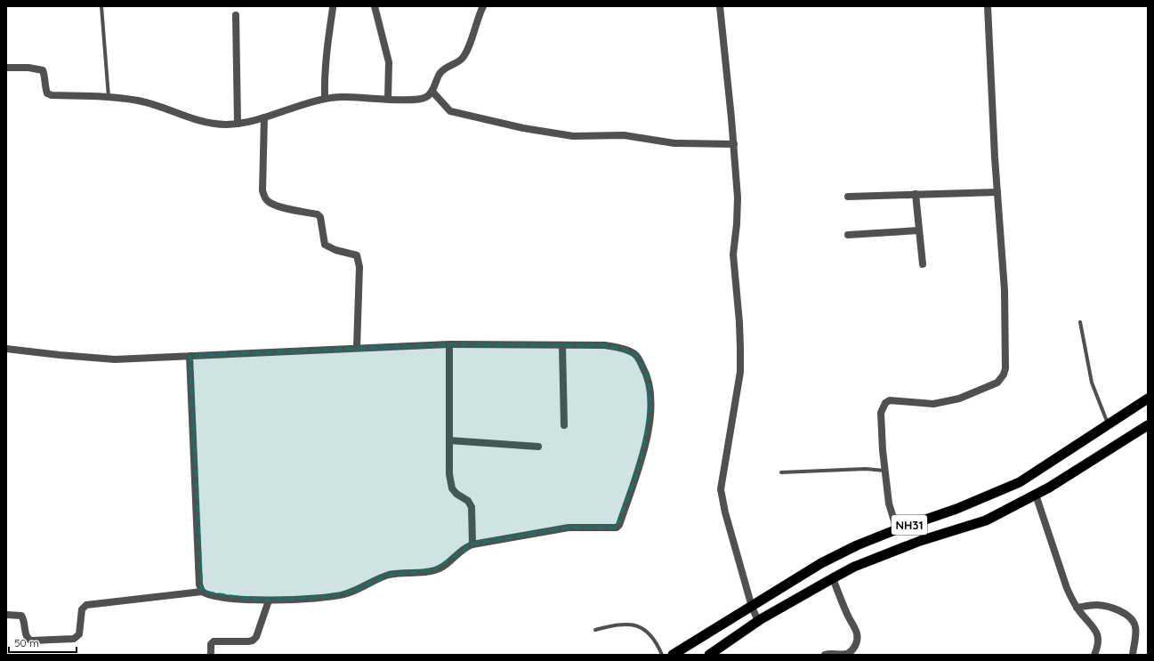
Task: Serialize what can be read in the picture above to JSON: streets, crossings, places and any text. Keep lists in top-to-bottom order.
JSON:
{
  "streets": {
    "highway": ["NH31"]
  },
  "scale_bar": "50 m"
}
